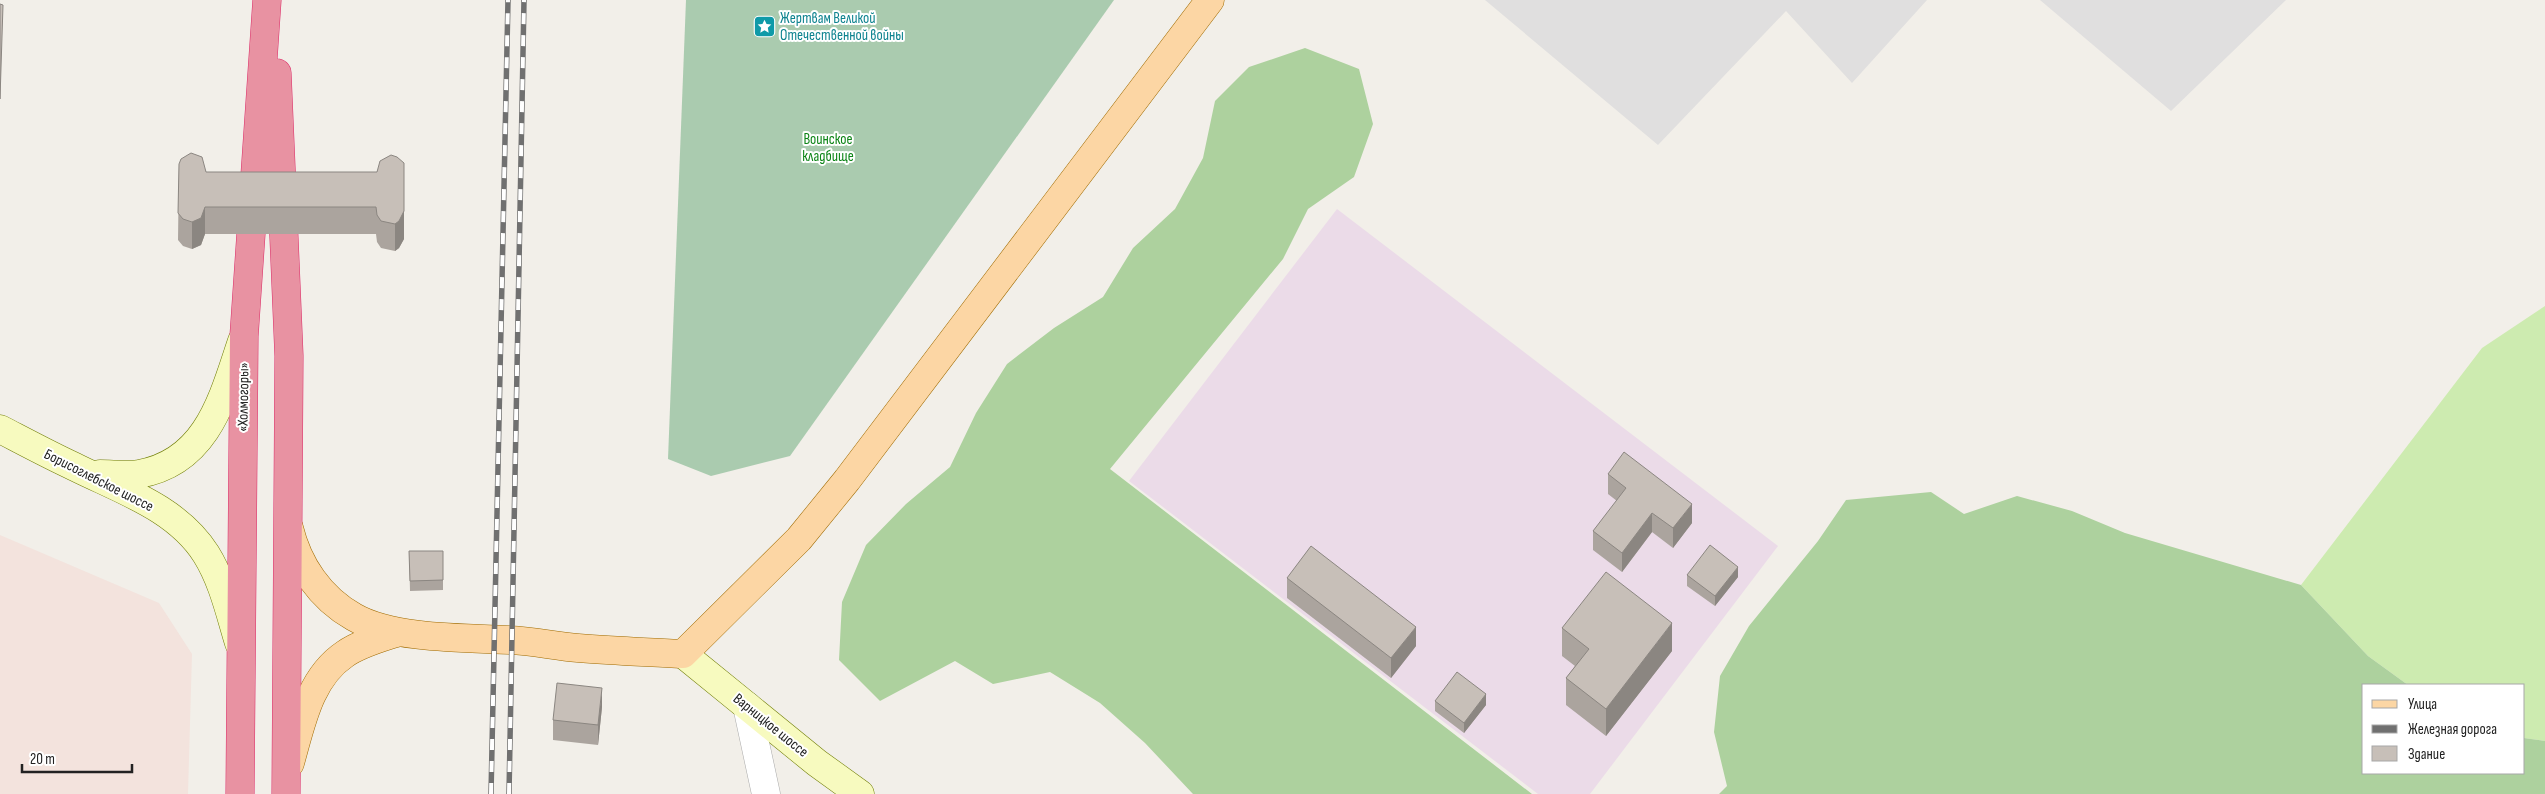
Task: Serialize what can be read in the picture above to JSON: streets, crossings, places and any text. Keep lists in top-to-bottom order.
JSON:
{
  "streets": {
    "highway": ["«Холмогоры»"],
    "street": ["Борисоглебское шоссе", "Варницкое шоссе"]
  },
  "crossings": [
    ["«Холмогоры»", "Борисоглебское шоссе"]
  ],
  "parks": ["Воинское кладбище"],
  "places": {
    "place": ["Жертвам Великой Отечественной войны"]
  },
  "legend": ["Улица", "Железная дорога", "Здание"],
  "scale_bar": "20 m"
}
